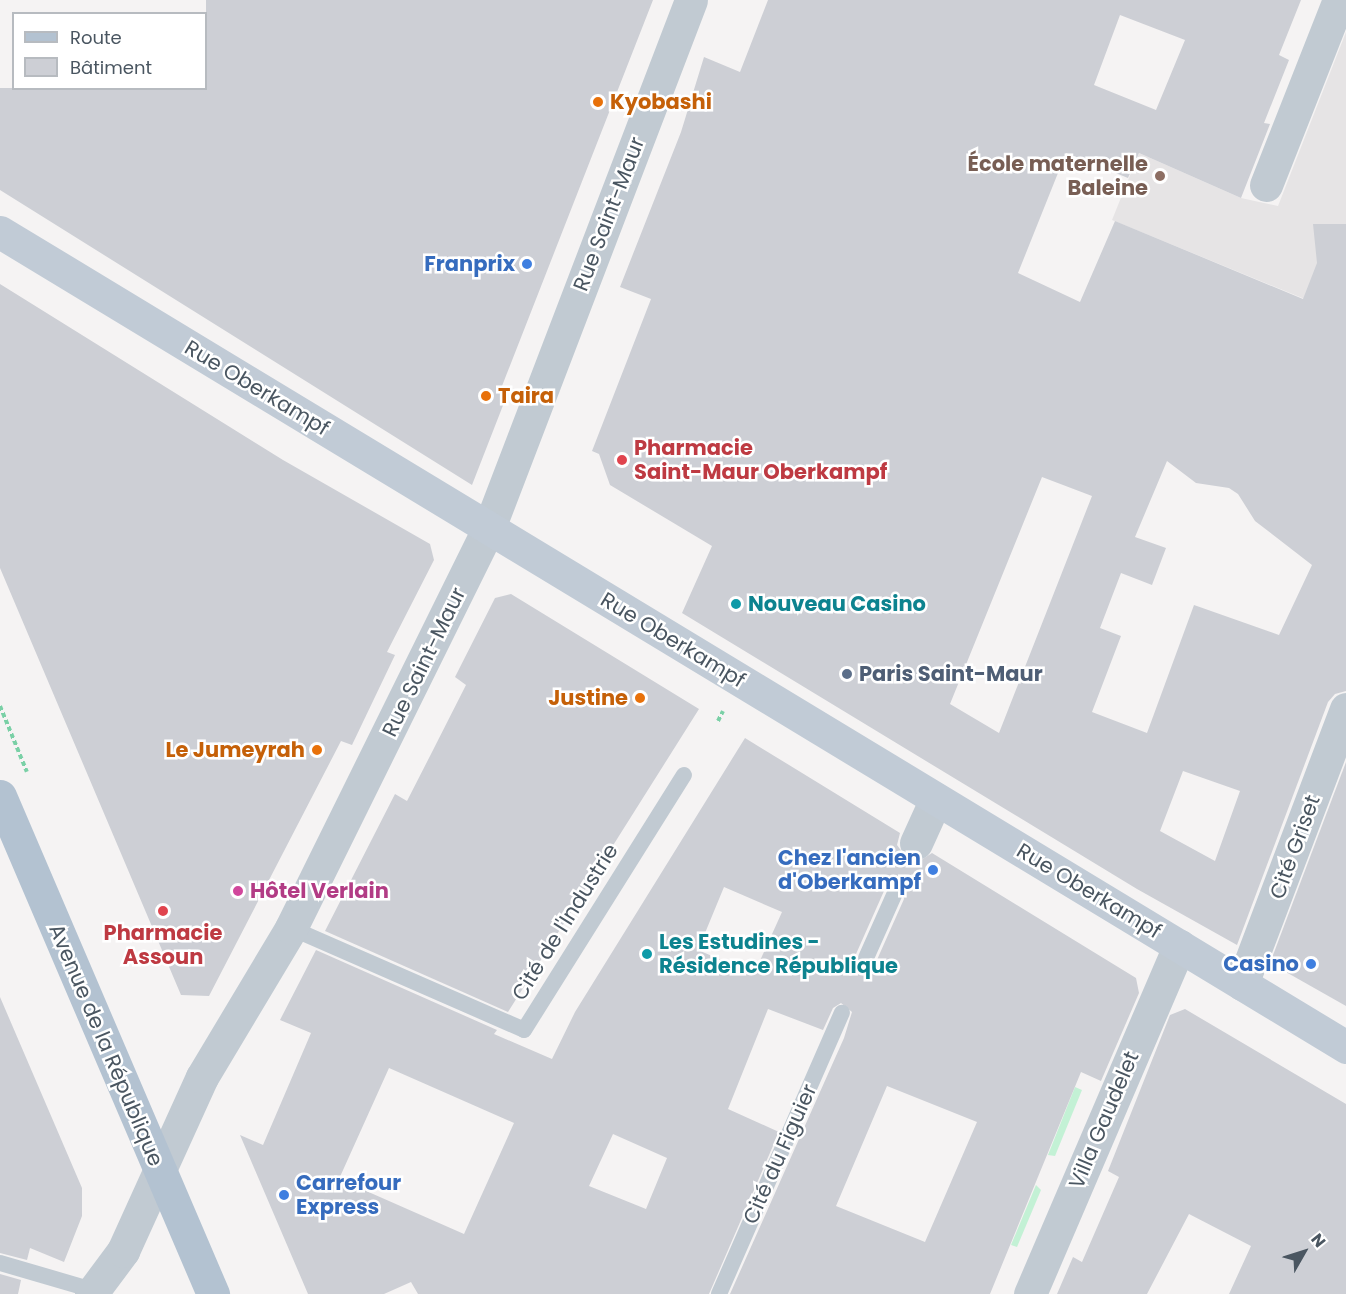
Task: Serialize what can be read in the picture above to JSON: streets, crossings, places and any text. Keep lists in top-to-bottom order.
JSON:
{
  "streets": {
    "main road": ["Avenue de la République"],
    "street": [
      "Rue Saint-Maur",
      "Rue Oberkampf",
      "Cité Griset",
      "Villa Gaudelet"
    ],
    "lane": ["Cité de l'Industrie", "Cité du Figuier"]
  },
  "crossings": [
    ["Rue Saint-Maur", "Rue Oberkampf"],
    ["Rue Saint-Maur", "Cité de l'Industrie"],
    ["Rue Saint-Maur", "Avenue de la République"],
    ["Rue Oberkampf", "Cité Griset"],
    ["Rue Oberkampf", "Villa Gaudelet"]
  ],
  "places": [
    "Kyobashi",
    "École maternelle Baleine",
    "Franprix",
    "Taira",
    "Pharmacie Saint-Maur Oberkampf",
    "Nouveau Casino",
    "Paris Saint-Maur",
    "Justine",
    "Le Jumeyrah",
    "Chez l'ancien d'Oberkampf",
    "Hôtel Verlain",
    "Pharmacie Assoun",
    "Les Estudines - Résidence République",
    "Casino",
    "Carrefour Express"
  ],
  "legend": ["Route", "Bâtiment"],
  "north": "top right"
}
